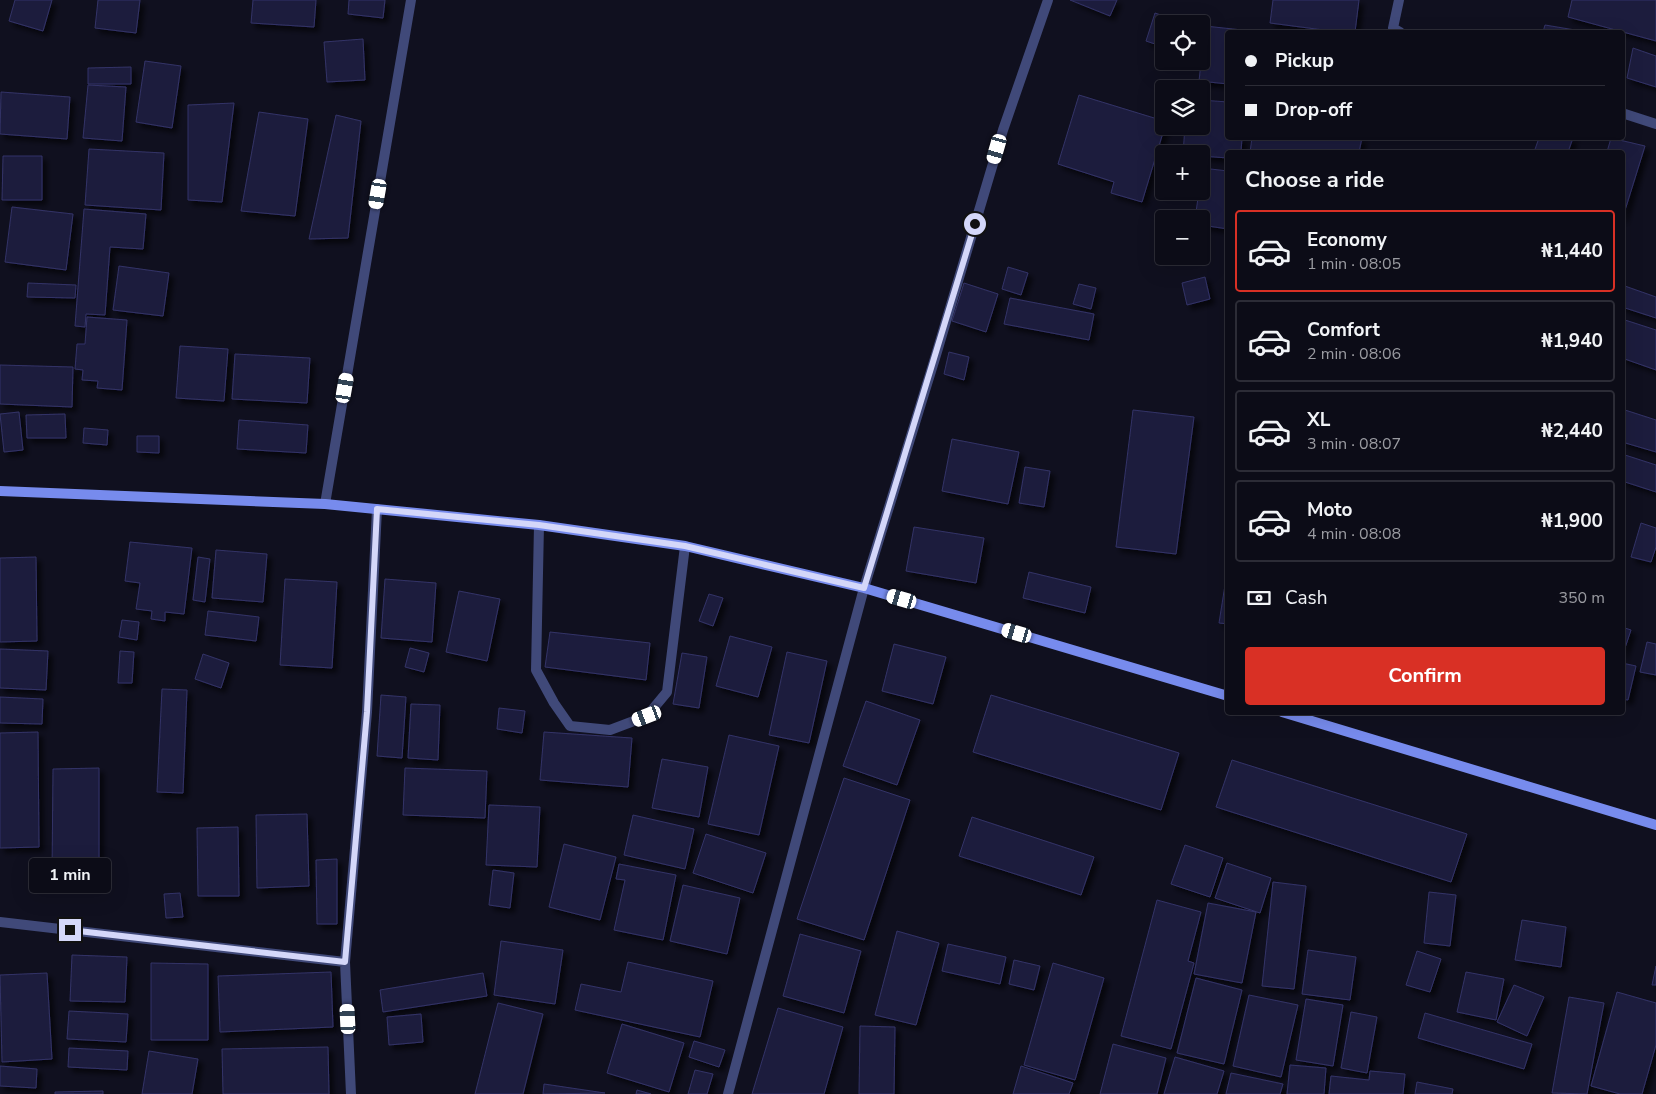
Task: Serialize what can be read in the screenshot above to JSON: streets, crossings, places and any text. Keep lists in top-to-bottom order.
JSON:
{
  "page": {
    "map_buttons": ["+", "−"],
    "banner": ["Pickup", "Drop-off"],
    "heading": "Choose a ride",
    "list": [
      {
        "name": "Economy",
        "note": "1 min · 08:05",
        "value": "₦1,440"
      },
      {
        "name": "Comfort",
        "note": "2 min · 08:06",
        "value": "₦1,940"
      },
      {
        "name": "XL",
        "note": "3 min · 08:07",
        "value": "₦2,440"
      },
      {
        "name": "Moto",
        "note": "4 min · 08:08",
        "value": "₦1,900"
      }
    ],
    "pay": ["Cash", "350 m"],
    "buttons": "Confirm",
    "bubble": "1 min"
  }
}
